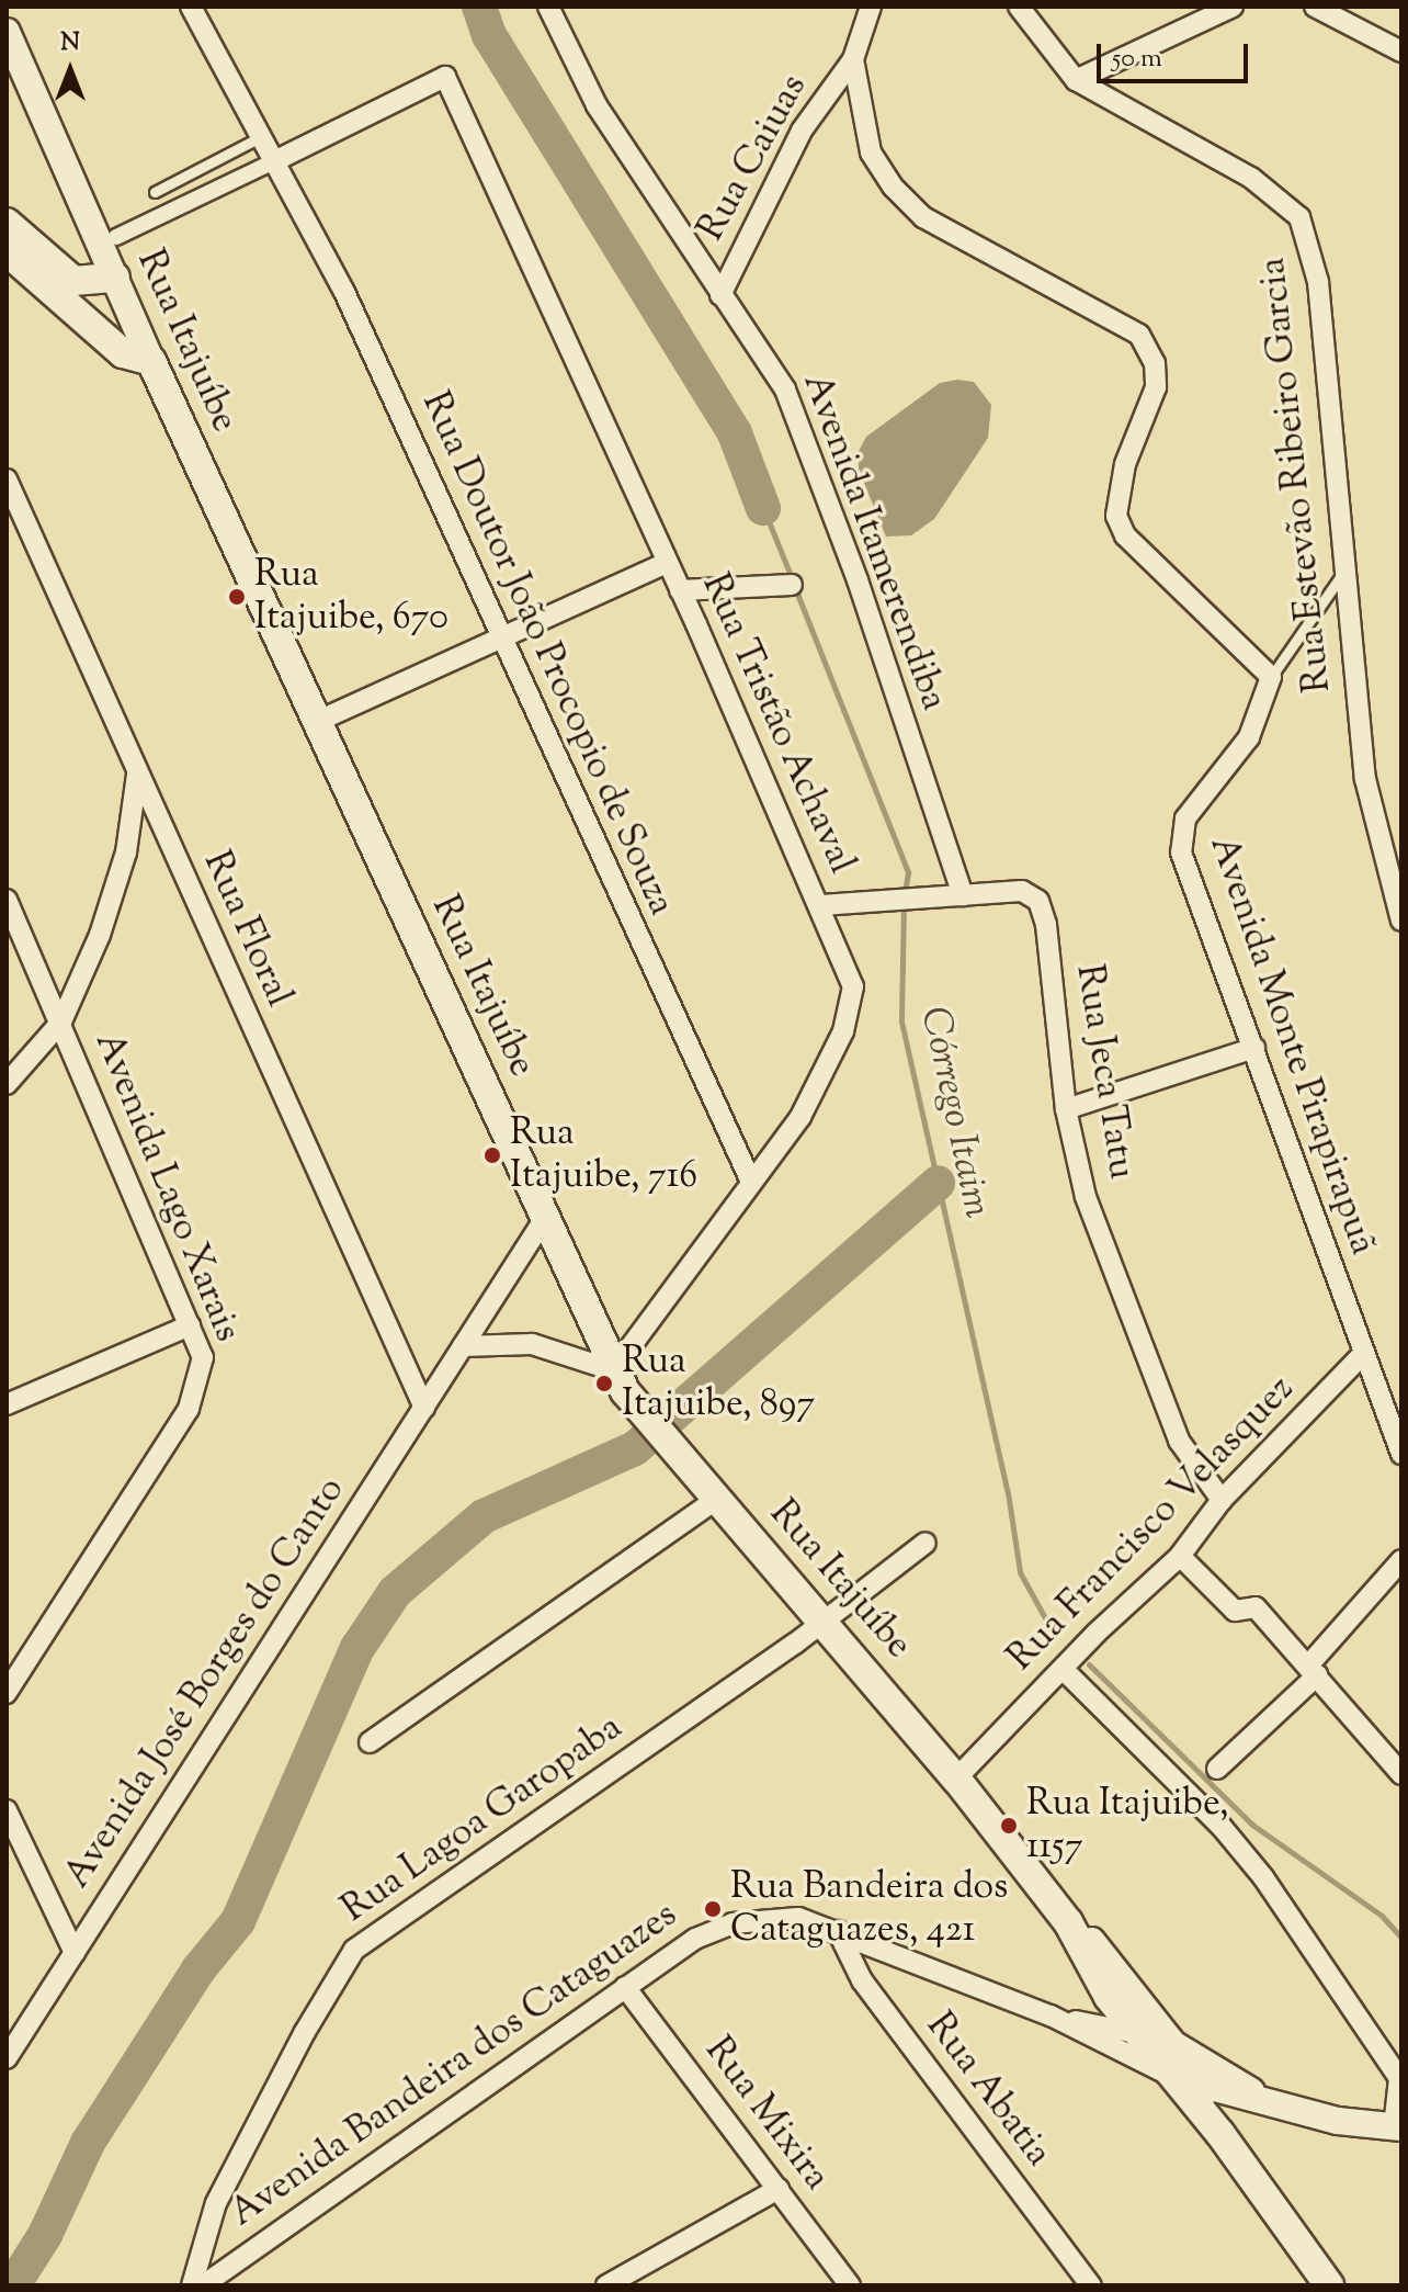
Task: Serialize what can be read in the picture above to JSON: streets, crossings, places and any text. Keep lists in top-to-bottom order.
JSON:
{
  "streets": {
    "main road": ["Rua Itajuíbe"],
    "street": [
      "Rua Caiuas",
      "Rua Estevão Ribeiro Garcia",
      "Avenida Itamerendiba",
      "Rua Doutor João Procopio de Souza",
      "Rua Tristão Achaval",
      "Rua Floral",
      "Avenida Monte Pirapirapuã",
      "Rua Jeca Tatu",
      "Avenida Lago Xarais",
      "Rua Francisco Velasquez",
      "Avenida José Borges do Canto",
      "Rua Lagoa Garopaba",
      "Avenida Bandeira dos Cataguazes",
      "Rua Abatia",
      "Rua Mixira"
    ]
  },
  "crossings": [
    ["Rua Caiuas", "Avenida Itamerendiba"],
    ["Rua Itajuíbe", "Rua Tristão Achaval"],
    ["Rua Itajuíbe", "Rua Francisco Velasquez"],
    ["Rua Itajuíbe", "Avenida José Borges do Canto"],
    ["Rua Itajuíbe", "Rua Lagoa Garopaba"],
    ["Rua Itajuíbe", "Avenida Bandeira dos Cataguazes"],
    ["Avenida Itamerendiba", "Rua Jeca Tatu"],
    ["Rua Doutor João Procopio de Souza", "Rua Tristão Achaval"],
    ["Rua Tristão Achaval", "Rua Jeca Tatu"],
    ["Rua Floral", "Avenida José Borges do Canto"],
    ["Avenida Monte Pirapirapuã", "Rua Francisco Velasquez"],
    ["Rua Jeca Tatu", "Rua Francisco Velasquez"],
    ["Avenida Bandeira dos Cataguazes", "Rua Abatia"],
    ["Avenida Bandeira dos Cataguazes", "Rua Mixira"]
  ],
  "water": ["Córrego Itaim"],
  "places": [
    "Rua Itajuibe, 670",
    "Rua Itajuibe, 716",
    "Rua Itajuibe, 897",
    "Rua Itajuibe, 1157",
    "Rua Bandeira dos Cataguazes, 421"
  ],
  "scale_bar": "50 m",
  "north": "top"
}
